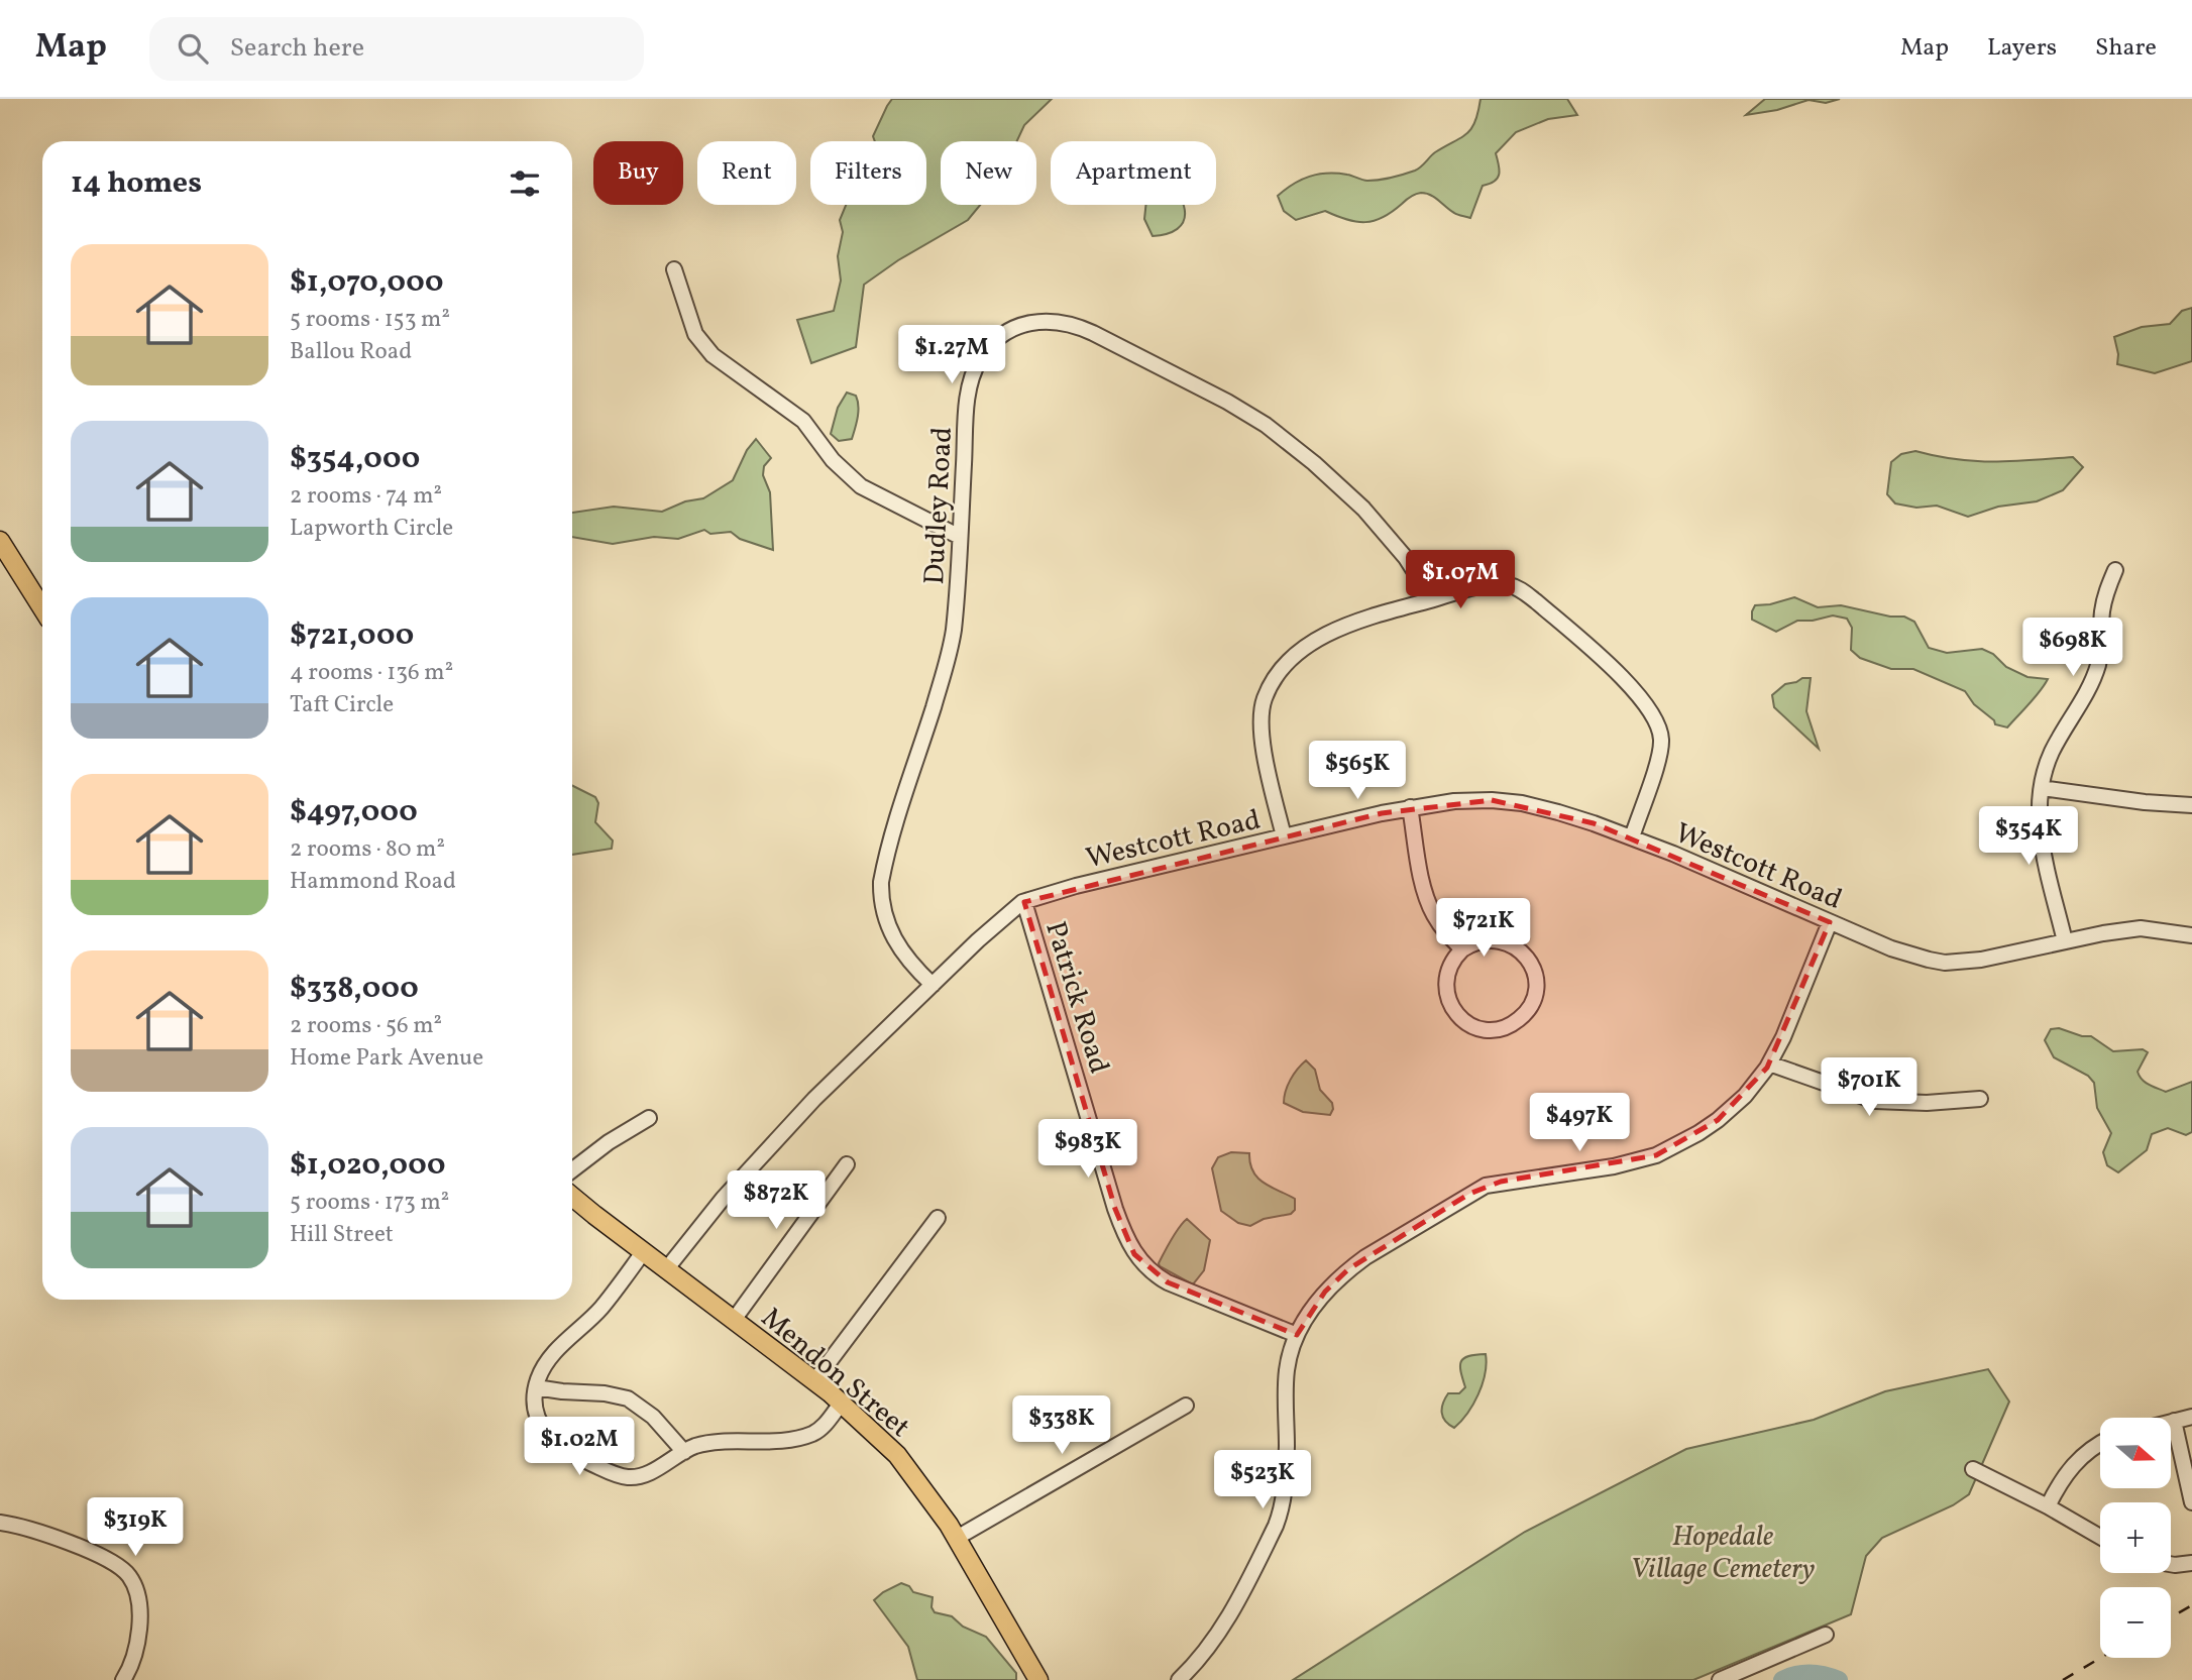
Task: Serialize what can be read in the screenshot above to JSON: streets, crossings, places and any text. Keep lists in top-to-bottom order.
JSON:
{
  "streets": {
    "main road": ["Mendon Street"],
    "street": ["Dudley Road", "Westcott Road", "Patrick Road"]
  },
  "crossings": [
    ["Dudley Road", "Westcott Road"],
    ["Westcott Road", "Patrick Road"],
    ["Westcott Road", "Mendon Street"]
  ],
  "parks": ["Hopedale Village Cemetery"],
  "north": "right",
  "page": {
    "header": "Map",
    "search": "Search here",
    "nav": ["Map", "Layers", "Share"],
    "chip": [
      "Buy",
      "Rent",
      "Filters",
      "New",
      "Apartment"
    ],
    "heading": "14 homes",
    "list": [
      {
        "name": "$1,070,000",
        "note": "5 rooms · 153 m² · Ballou Road"
      },
      {
        "name": "$354,000",
        "note": "2 rooms · 74 m² · Lapworth Circle"
      },
      {
        "name": "$721,000",
        "note": "4 rooms · 136 m² · Taft Circle"
      },
      {
        "name": "$497,000",
        "note": "2 rooms · 80 m² · Hammond Road"
      },
      {
        "name": "$338,000",
        "note": "2 rooms · 56 m² · Home Park Avenue"
      },
      {
        "name": "$1,020,000",
        "note": "5 rooms · 173 m² · Hill Street"
      }
    ],
    "price": [
      "$1.27M",
      "$1.07M",
      "$698K",
      "$565K",
      "$354K",
      "$721K",
      "$701K",
      "$497K",
      "$983K",
      "$872K",
      "$338K",
      "$1.02M",
      "$523K",
      "$319K"
    ],
    "map_buttons": ["+", "−"]
  }
}
